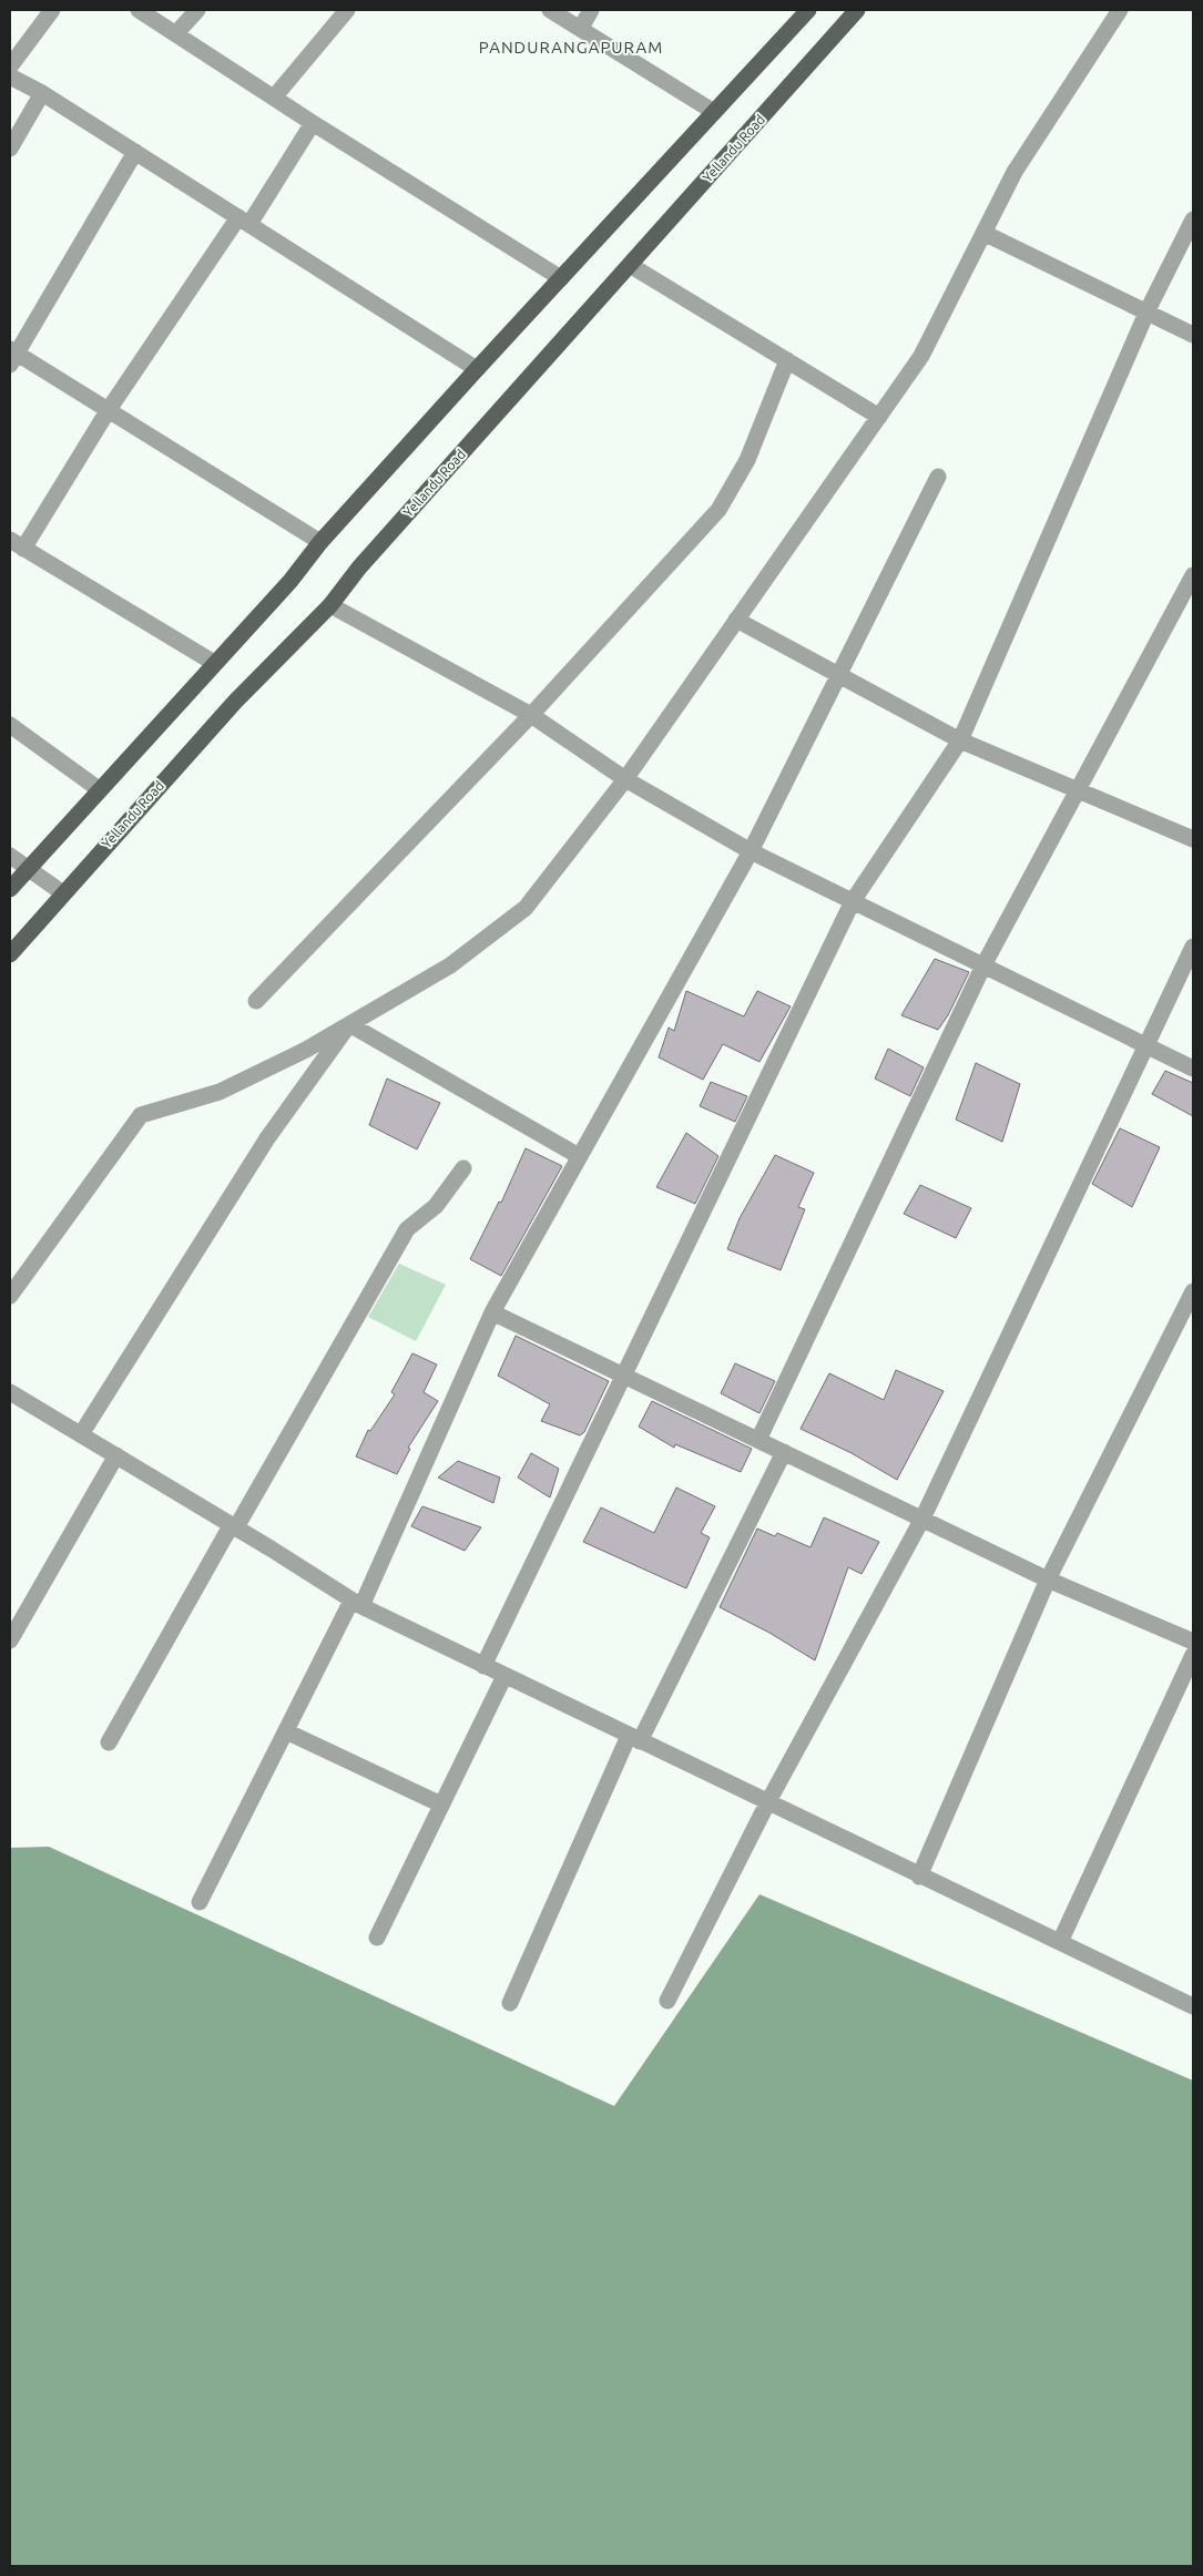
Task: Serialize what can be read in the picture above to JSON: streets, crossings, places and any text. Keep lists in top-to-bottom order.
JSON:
{
  "streets": {
    "main road": ["Yellandu Road"]
  },
  "districts": ["PANDURANGAPURAM"]
}
